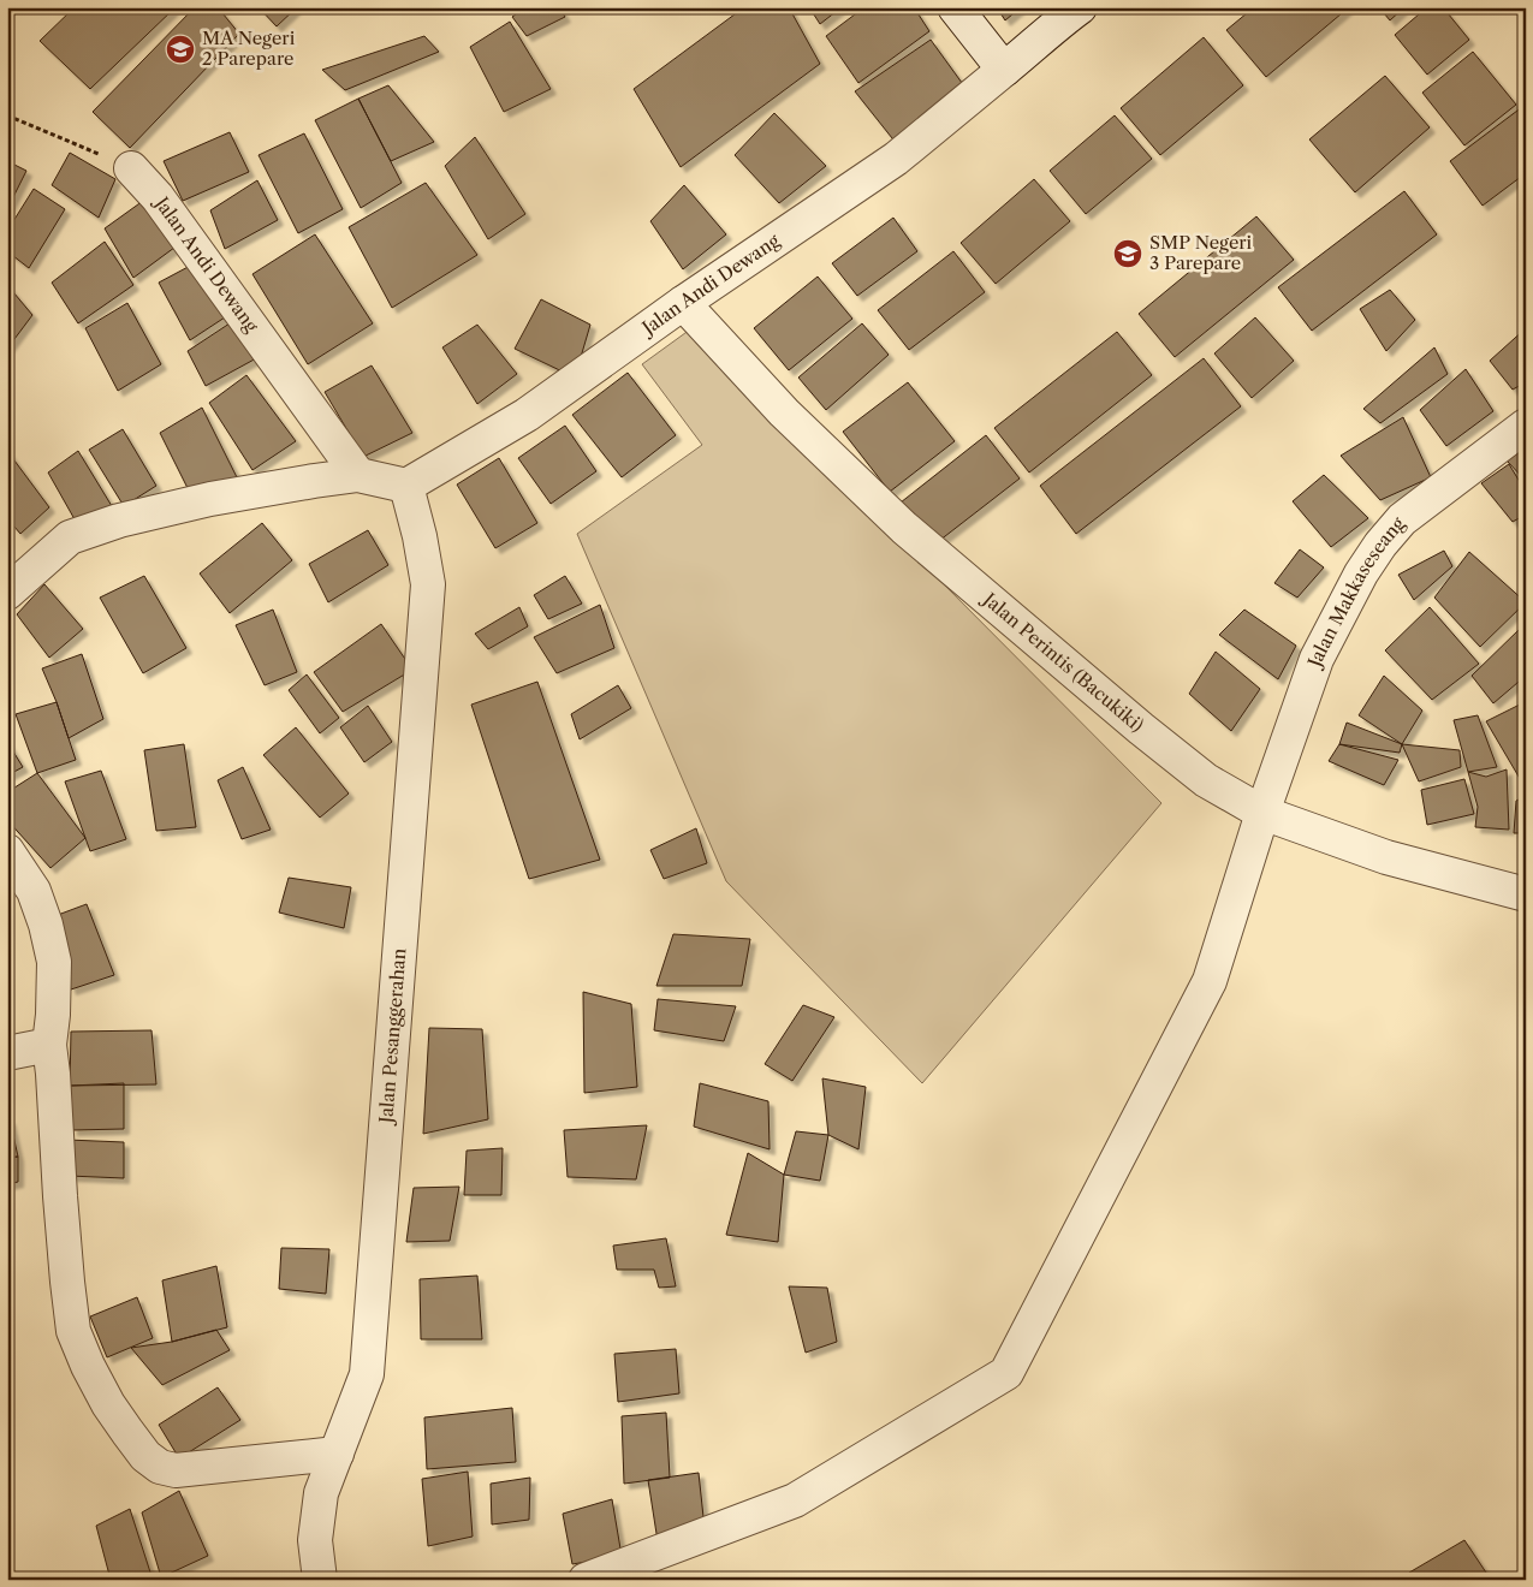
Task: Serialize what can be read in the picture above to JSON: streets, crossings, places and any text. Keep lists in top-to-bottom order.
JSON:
{
  "streets": {
    "street": [
      "Jalan Andi Dewang",
      "Jalan Makkaseseang",
      "Jalan Perintis (Bacukiki)",
      "Jalan Pesanggerahan"
    ]
  },
  "crossings": [
    ["Jalan Andi Dewang", "Jalan Perintis (Bacukiki)"],
    ["Jalan Andi Dewang", "Jalan Pesanggerahan"],
    ["Jalan Makkaseseang", "Jalan Perintis (Bacukiki)"]
  ],
  "places": {
    "school or university": ["MA Negeri 2 Parepare", "SMP Negeri 3 Parepare"]
  }
}
